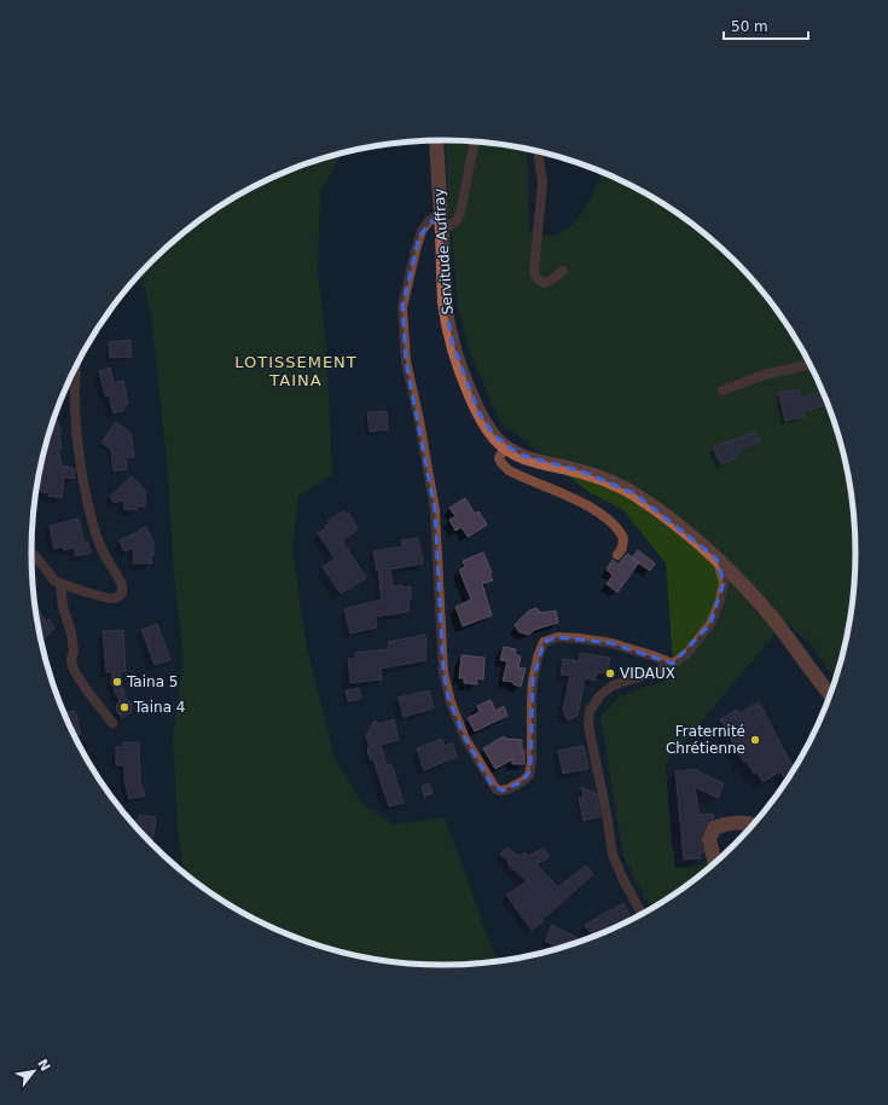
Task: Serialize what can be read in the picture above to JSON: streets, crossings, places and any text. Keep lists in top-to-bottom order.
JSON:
{
  "streets": {
    "street": ["Servitude Auffray"]
  },
  "districts": ["LOTISSEMENT TAINA"],
  "places": [
    "VIDAUX",
    "Taina 5",
    "Taina 4",
    "Fraternité Chrétienne"
  ],
  "scale_bar": "50 m",
  "north": "top right"
}
